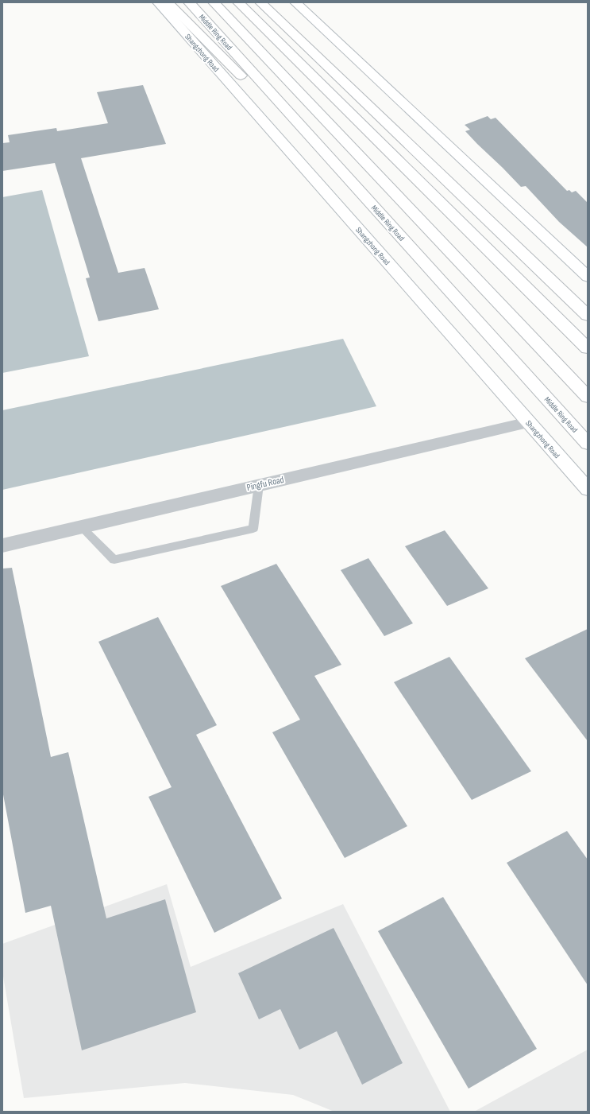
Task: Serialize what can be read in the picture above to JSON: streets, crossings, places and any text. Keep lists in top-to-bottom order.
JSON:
{
  "streets": {
    "main road": ["Middle Ring Road", "Shangzhong Road"],
    "street": ["Pingfu Road"]
  },
  "crossings": [
    ["Shangzhong Road", "Pingfu Road"]
  ]
}
